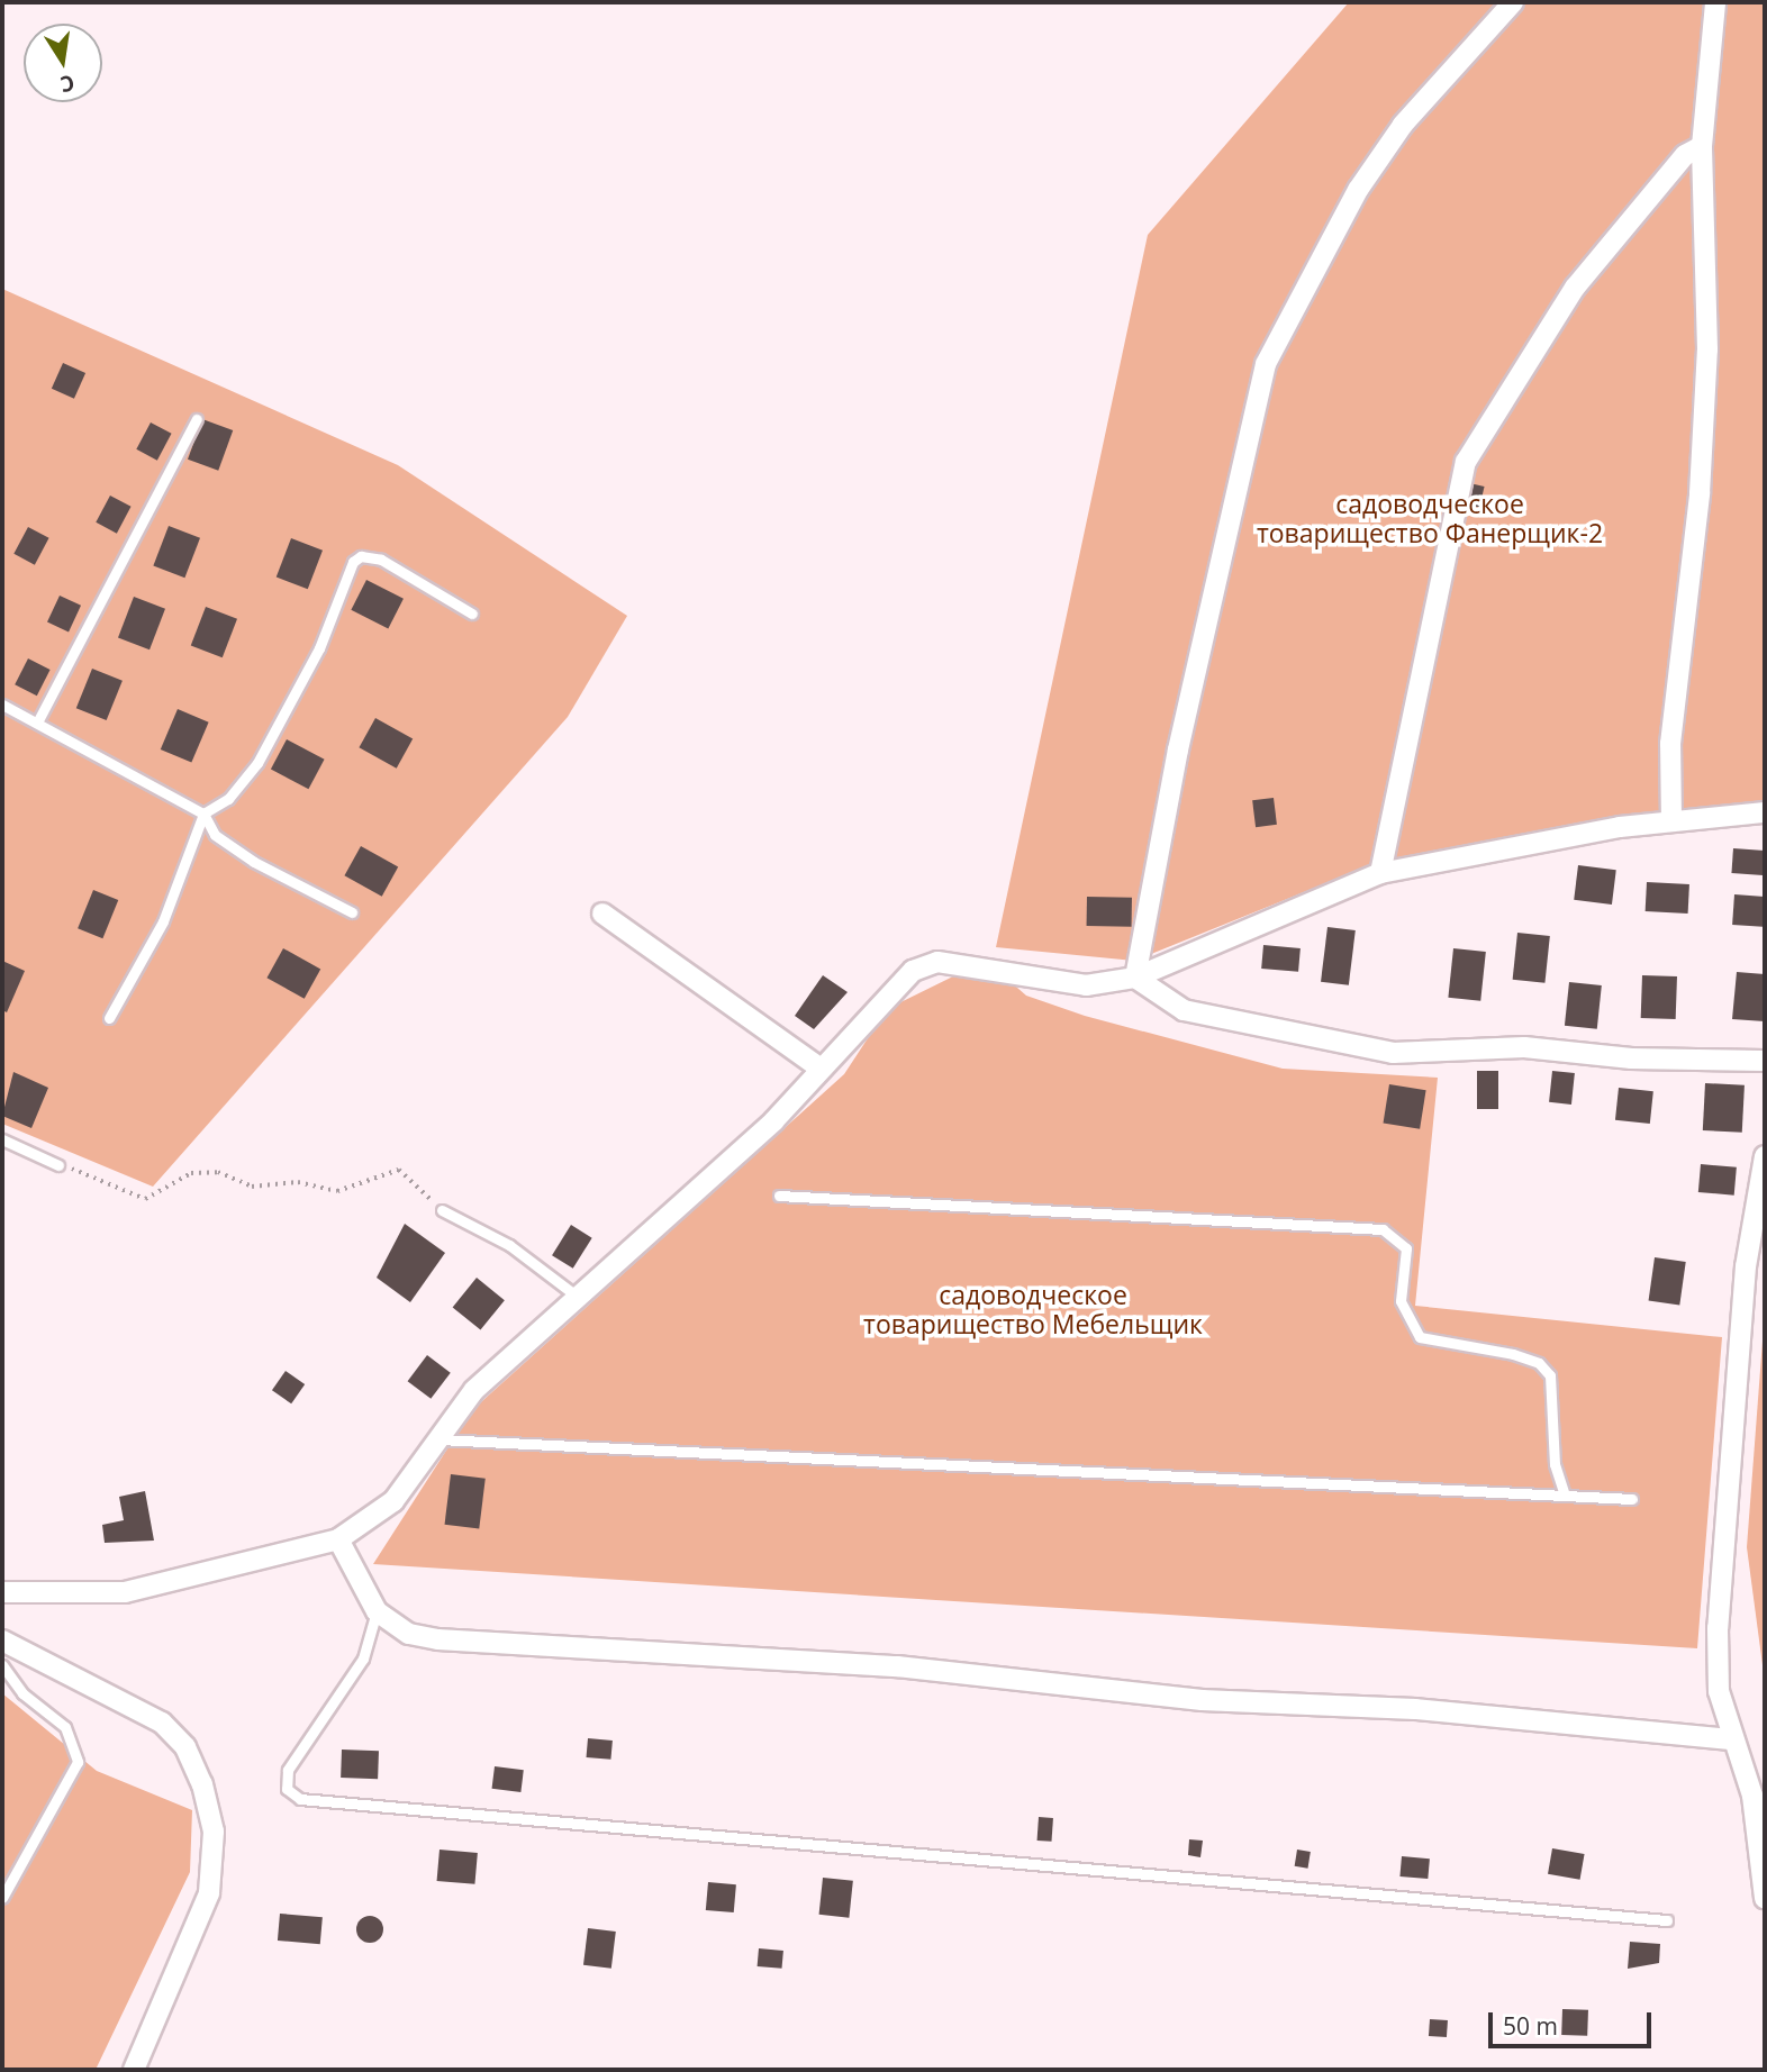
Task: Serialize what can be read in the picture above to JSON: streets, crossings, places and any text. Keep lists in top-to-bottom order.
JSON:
{
  "parks": ["садоводческое товарищество Фанерщик-2", "садоводческое товарищество Мебельщик"],
  "scale_bar": "50 m",
  "north": "bottom"
}
